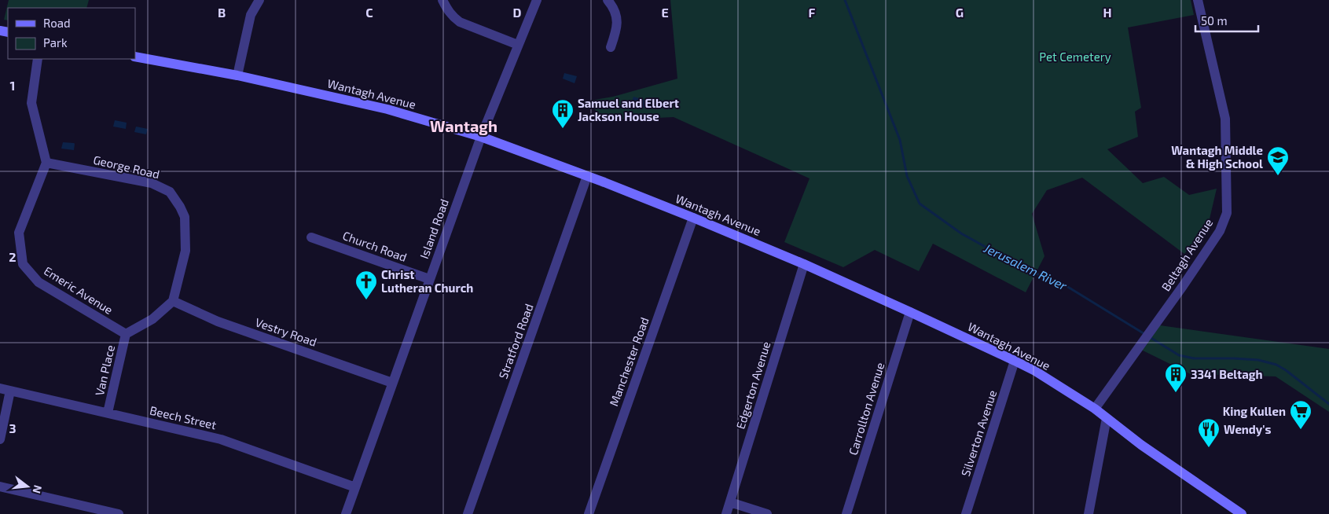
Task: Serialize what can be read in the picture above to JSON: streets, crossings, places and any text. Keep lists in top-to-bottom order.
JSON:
{
  "streets": {
    "main road": ["Wantagh Avenue"],
    "street": [
      "George Road",
      "Island Road",
      "Church Road",
      "Beltagh Avenue",
      "Emeric Avenue",
      "Vestry Road",
      "Stratford Road",
      "Manchester Road",
      "Van Place",
      "Edgerton Avenue",
      "Carrollton Avenue",
      "Beech Street",
      "Silverton Avenue"
    ]
  },
  "crossings": [
    ["Wantagh Avenue", "Island Road"],
    ["Wantagh Avenue", "Beltagh Avenue"],
    ["Wantagh Avenue", "Stratford Road"],
    ["Wantagh Avenue", "Manchester Road"],
    ["Wantagh Avenue", "Edgerton Avenue"],
    ["Wantagh Avenue", "Carrollton Avenue"],
    ["Wantagh Avenue", "Silverton Avenue"],
    ["George Road", "Emeric Avenue"],
    ["George Road", "Vestry Road"],
    ["Island Road", "Church Road"],
    ["Island Road", "Vestry Road"],
    ["Island Road", "Beech Street"],
    ["Emeric Avenue", "Van Place"],
    ["Van Place", "Beech Street"]
  ],
  "districts": ["Wantagh"],
  "water": ["Jerusalem River"],
  "parks": ["Pet Cemetery"],
  "places": {
    "building": ["Samuel and Elbert Jackson House", "3341 Beltagh"],
    "school or university": ["Wantagh Middle & High School"],
    "church": ["Christ Lutheran Church"],
    "supermarket": ["King Kullen"],
    "restaurant": ["Wendy's"]
  },
  "legend": ["Road", "Park"],
  "scale_bar": "50 m",
  "north": "right",
  "grid": {
    "columns": [
      "B",
      "C",
      "D",
      "E",
      "F",
      "G",
      "H"
    ],
    "rows": ["1", "2", "3"]
  }
}
